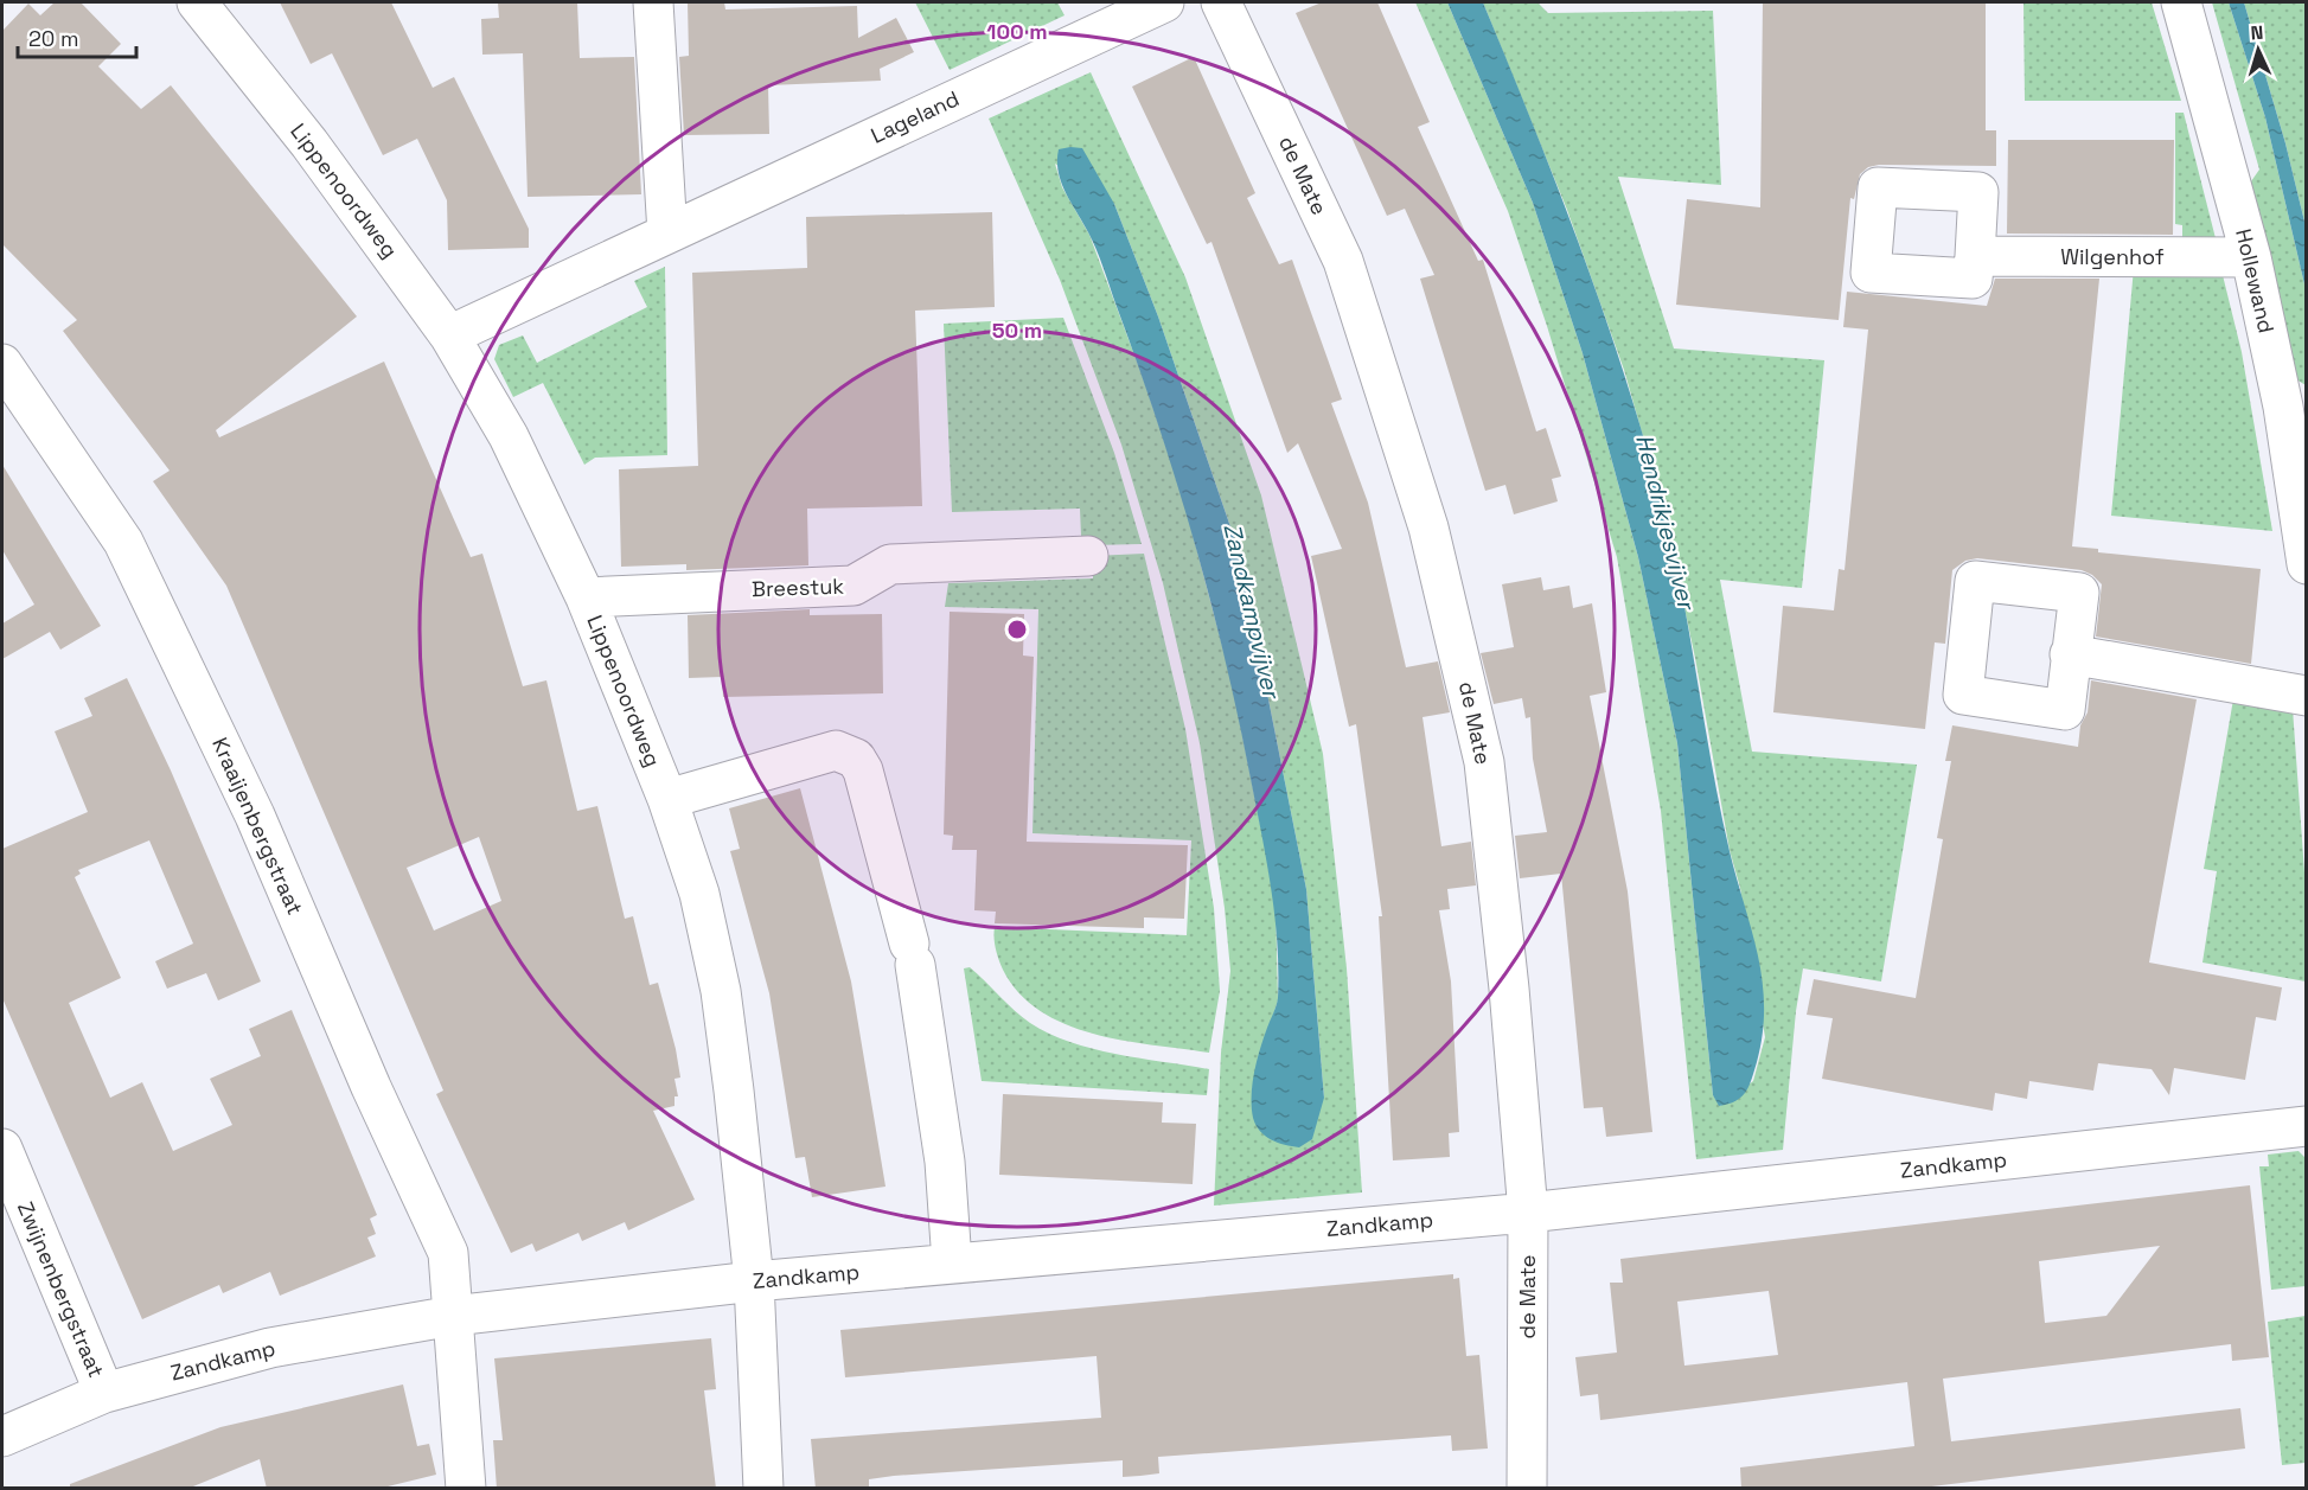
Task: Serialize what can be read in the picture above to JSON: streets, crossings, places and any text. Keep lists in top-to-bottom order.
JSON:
{
  "streets": {
    "street": [
      "Lageland",
      "de Mate",
      "Lippenoordweg",
      "Wilgenhof",
      "Hollewand",
      "Breestuk",
      "Kraaijenbergstraat",
      "Zandkamp",
      "Zwijnenbergstraat"
    ]
  },
  "crossings": [
    ["Lageland", "Lippenoordweg"],
    ["de Mate", "Zandkamp"],
    ["Lippenoordweg", "Breestuk"],
    ["Lippenoordweg", "Zandkamp"],
    ["Wilgenhof", "Hollewand"],
    ["Kraaijenbergstraat", "Zandkamp"],
    ["Zandkamp", "Zwijnenbergstraat"]
  ],
  "water": ["Hendrikjesvijver", "Zandkampvijver"],
  "scale_bar": "20 m",
  "north": "top",
  "rings": ["100 m", "50 m"]
}
